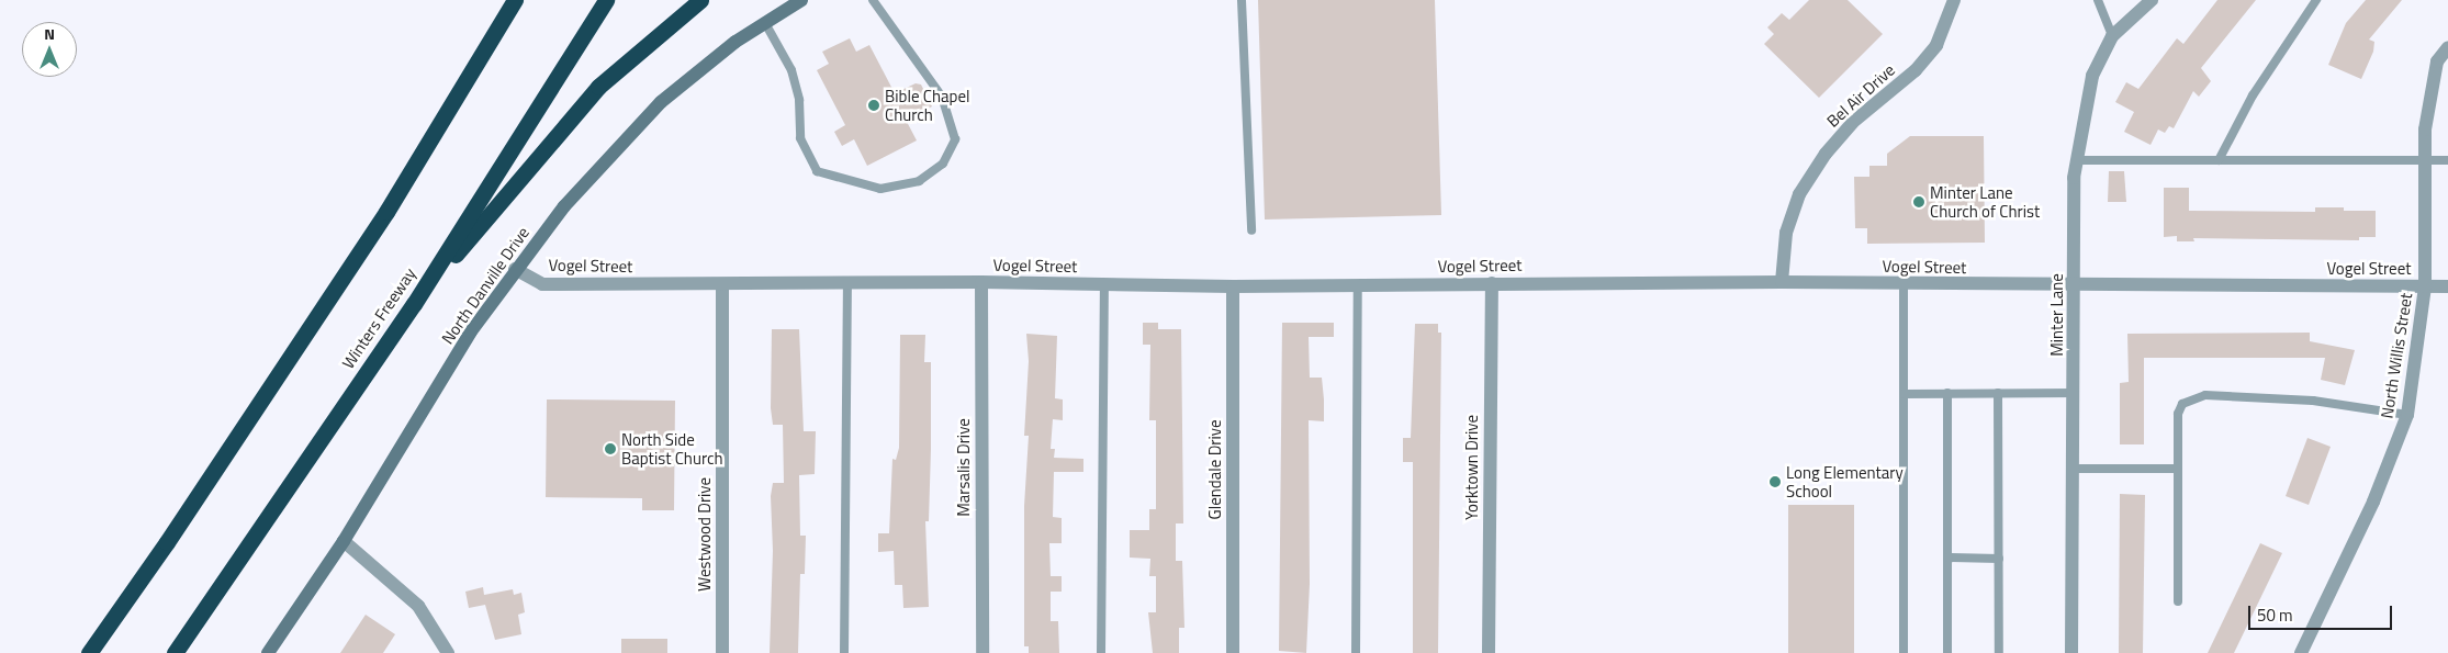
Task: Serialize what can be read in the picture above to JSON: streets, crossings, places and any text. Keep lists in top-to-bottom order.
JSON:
{
  "streets": {
    "highway": ["Winters Freeway"],
    "main road": ["North Danville Drive"],
    "street": [
      "Bel Air Drive",
      "Vogel Street",
      "Minter Lane",
      "North Willis Street",
      "Marsalis Drive",
      "Yorktown Drive",
      "Glendale Drive",
      "Westwood Drive"
    ]
  },
  "crossings": [
    ["Bel Air Drive", "Vogel Street"],
    ["Vogel Street", "North Danville Drive"],
    ["Vogel Street", "Minter Lane"],
    ["Vogel Street", "North Willis Street"],
    ["Vogel Street", "Marsalis Drive"],
    ["Vogel Street", "Yorktown Drive"],
    ["Vogel Street", "Glendale Drive"],
    ["Vogel Street", "Westwood Drive"]
  ],
  "places": [
    "Bible Chapel Church",
    "Minter Lane Church of Christ",
    "North Side Baptist Church",
    "Long Elementary School"
  ],
  "scale_bar": "50 m",
  "north": "top"
}
